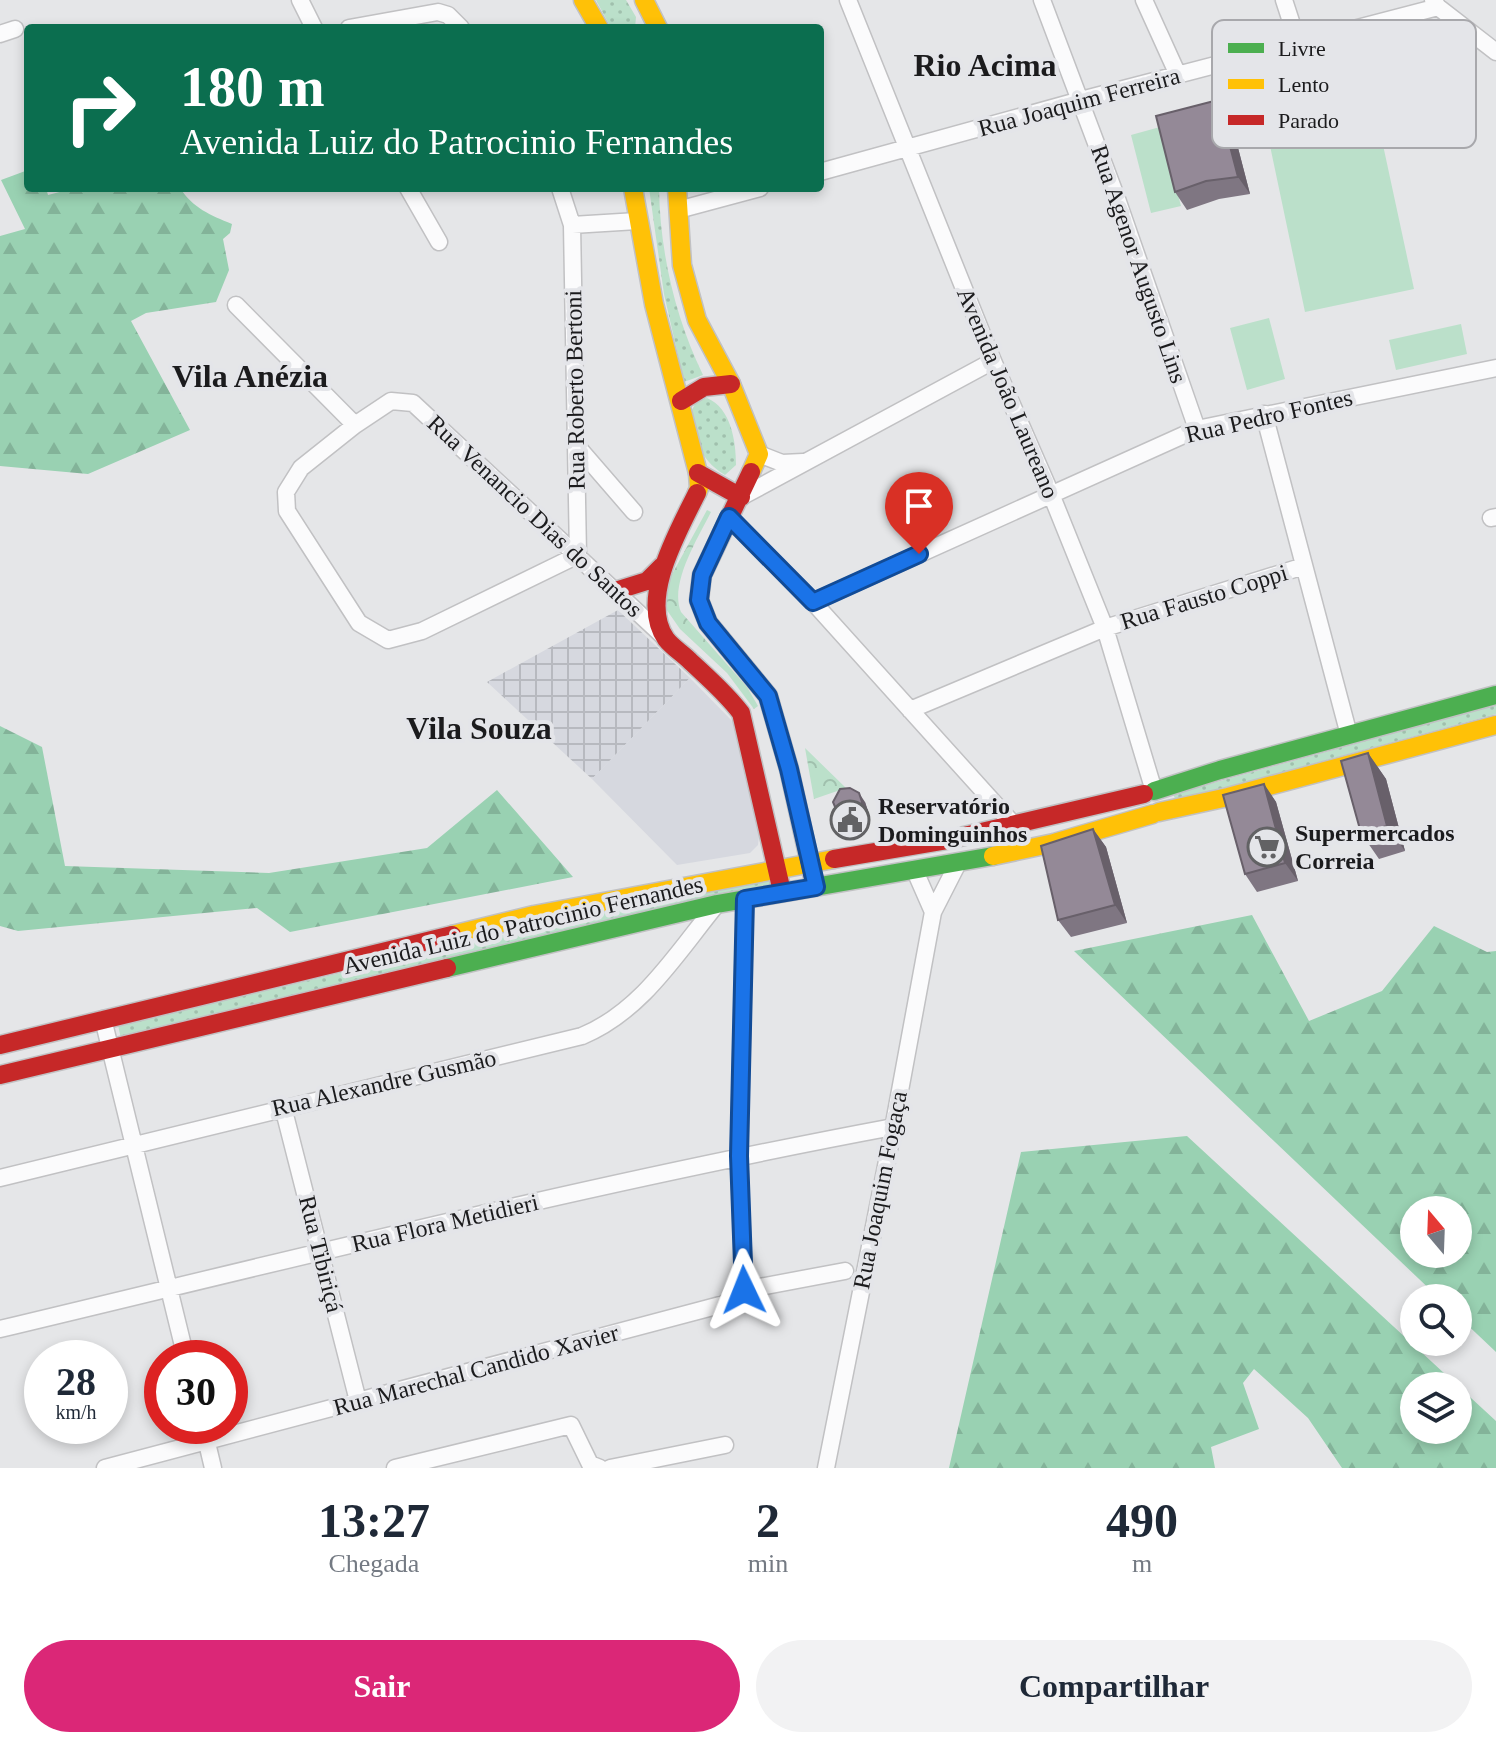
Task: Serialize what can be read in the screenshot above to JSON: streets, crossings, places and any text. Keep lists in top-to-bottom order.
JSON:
{
  "streets": {
    "main road": ["Avenida Luiz do Patrocinio Fernandes"],
    "street": [
      "Rua Joaquim Ferreira",
      "Rua Agenor Augusto Lins",
      "Rua Roberto Bertoni",
      "Avenida João Laureano",
      "Rua Pedro Fontes",
      "Rua Venancio Dias do Santos",
      "Rua Fausto Coppi",
      "Rua Alexandre Gusmão",
      "Rua Joaquim Fogaça",
      "Rua Flora Metidieri",
      "Rua Tibiriçá",
      "Rua Marechal Candido Xavier"
    ]
  },
  "crossings": [
    ["Rua Joaquim Ferreira", "Rua Agenor Augusto Lins"],
    ["Rua Joaquim Ferreira", "Avenida João Laureano"],
    ["Rua Agenor Augusto Lins", "Rua Pedro Fontes"],
    ["Rua Roberto Bertoni", "Rua Venancio Dias do Santos"],
    ["Avenida João Laureano", "Rua Pedro Fontes"],
    ["Avenida João Laureano", "Rua Fausto Coppi"],
    ["Avenida João Laureano", "Avenida Luiz do Patrocinio Fernandes"],
    ["Avenida Luiz do Patrocinio Fernandes", "Rua Alexandre Gusmão"],
    ["Avenida Luiz do Patrocinio Fernandes", "Rua Joaquim Fogaça"],
    ["Rua Alexandre Gusmão", "Rua Tibiriçá"],
    ["Rua Joaquim Fogaça", "Rua Flora Metidieri"],
    ["Rua Flora Metidieri", "Rua Tibiriçá"],
    ["Rua Tibiriçá", "Rua Marechal Candido Xavier"]
  ],
  "districts": ["Rio Acima", "Vila Anézia", "Vila Souza"],
  "places": {
    "public building": ["Reservatório Dominguinhos"],
    "supermarket": ["Supermercados Correia"]
  },
  "legend": ["Livre", "Lento", "Parado"],
  "north": "top",
  "page": {
    "turn": ["180 m", "Avenida Luiz do Patrocinio Fernandes"],
    "speed": "28 km/h",
    "limit": "30",
    "eta": [
      "13:27",
      "Chegada",
      "2",
      "min",
      "490",
      "m"
    ],
    "buttons": ["Sair", "Compartilhar"]
  }
}
